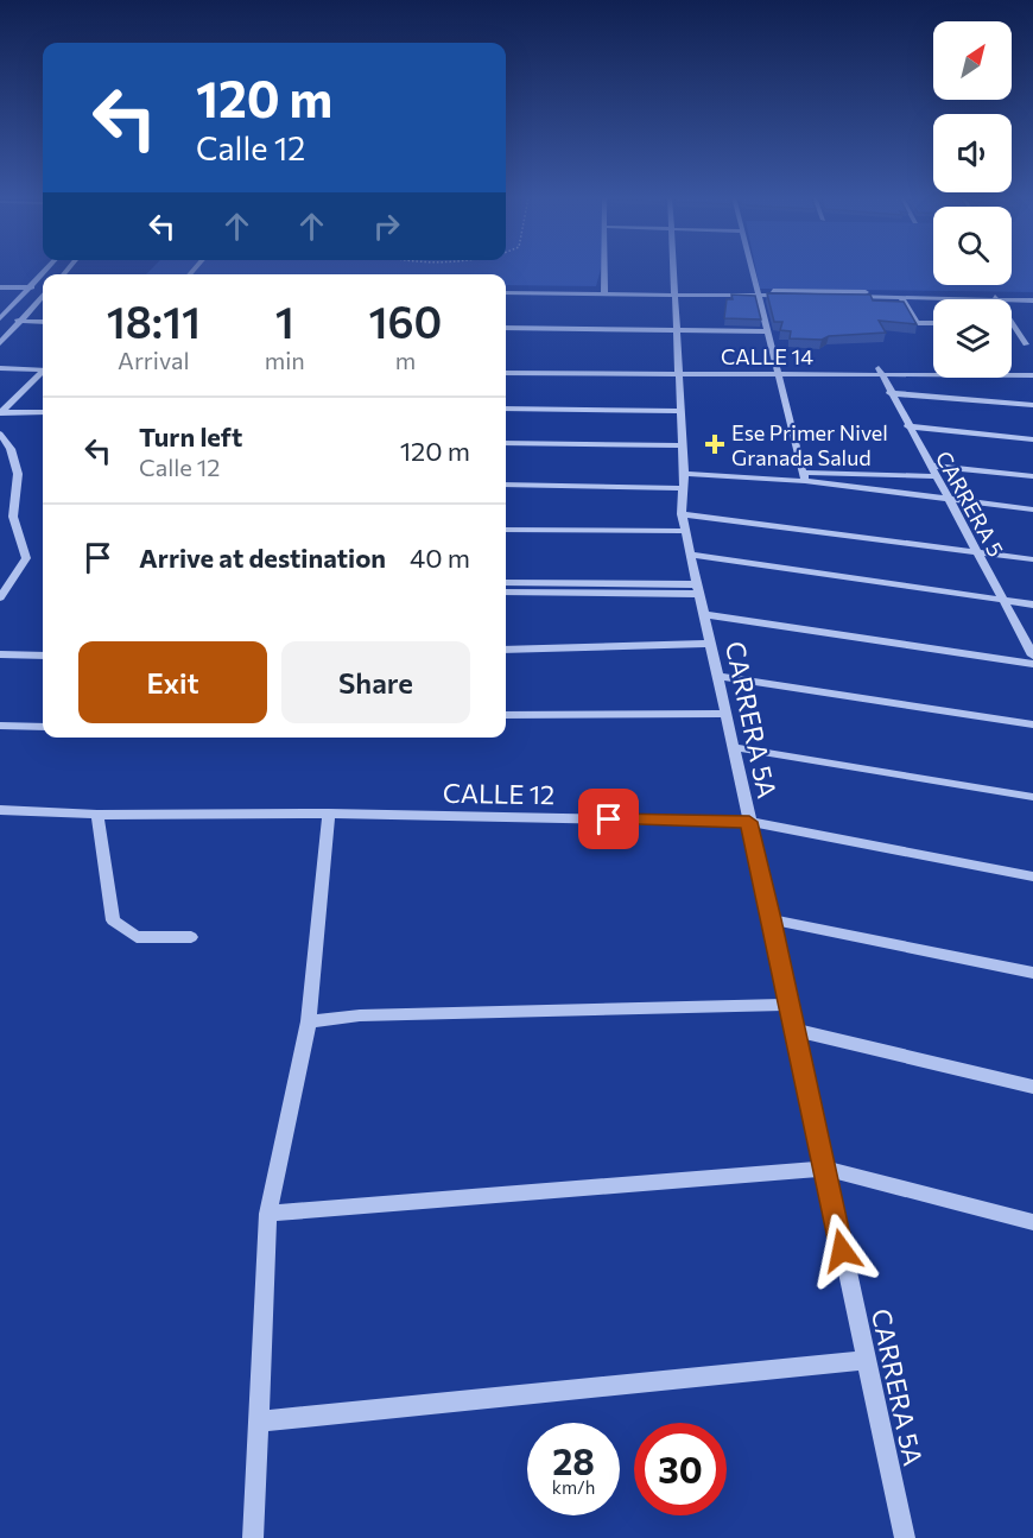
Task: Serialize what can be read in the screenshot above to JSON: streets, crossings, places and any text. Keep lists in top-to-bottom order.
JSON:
{
  "streets": {
    "street": [
      "CALLE 14",
      "CARRERA 5",
      "CARRERA 5A",
      "CALLE 12"
    ]
  },
  "crossings": [
    ["CALLE 14", "CARRERA 5"],
    ["CALLE 14", "CARRERA 5A"],
    ["CARRERA 5A", "CALLE 12"]
  ],
  "places": {
    "health": ["Ese Primer Nivel Granada Salud"]
  },
  "north": "top right",
  "page": {
    "turn": ["120 m", "Calle 12"],
    "eta": [
      "18:11",
      "Arrival",
      "1",
      "min",
      "160",
      "m"
    ],
    "list": [
      {
        "name": "Turn left",
        "note": "Calle 12",
        "value": "120 m"
      },
      {
        "name": "Arrive at destination",
        "value": "40 m"
      }
    ],
    "buttons": ["Exit", "Share"],
    "speed": "28 km/h",
    "limit": "30"
  }
}
